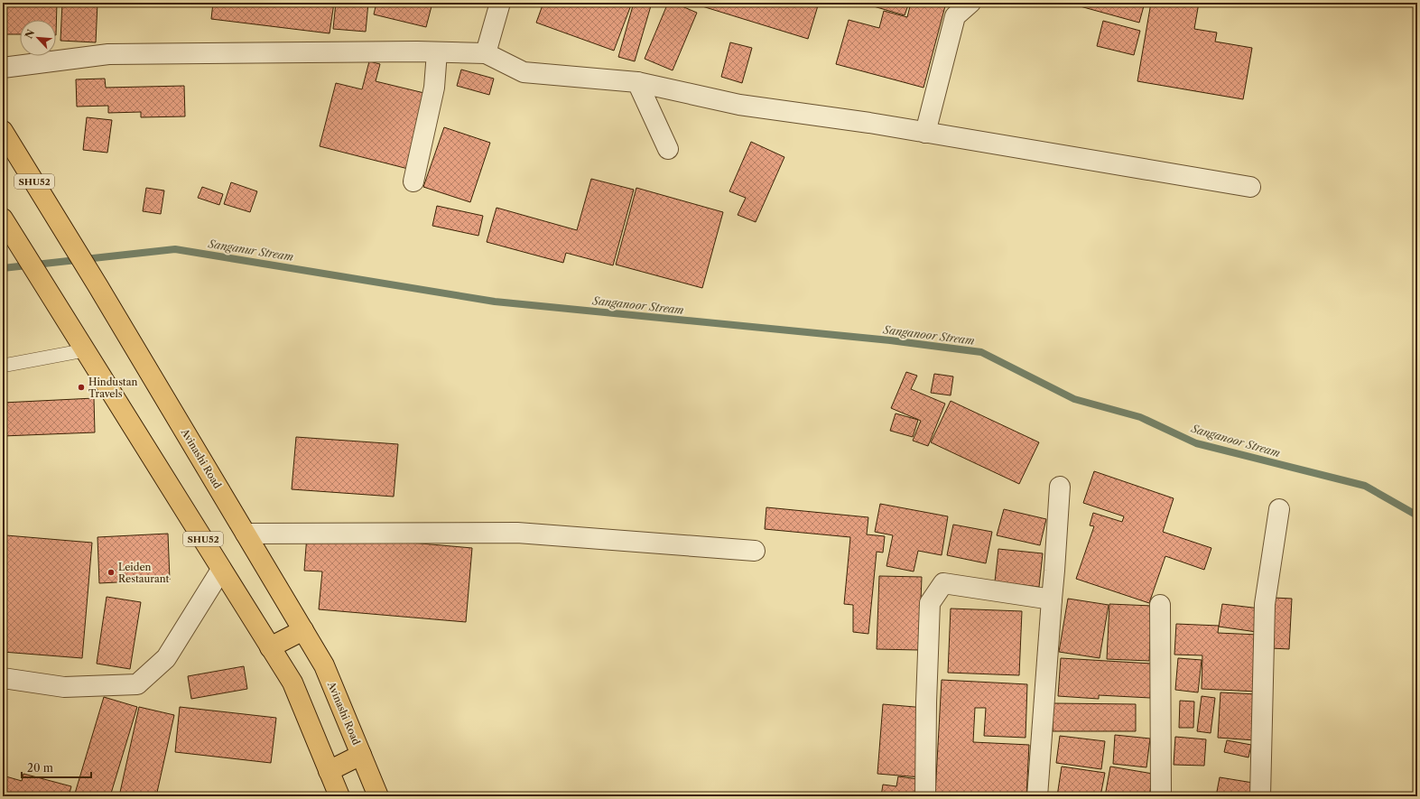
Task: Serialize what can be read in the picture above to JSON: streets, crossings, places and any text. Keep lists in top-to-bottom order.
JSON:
{
  "streets": {
    "main road": ["SHU52", "Avinashi Road"]
  },
  "water": ["Sanganur Stream", "Sanganoor Stream"],
  "places": ["Hindustan Travels", "Leiden Restaurant"],
  "scale_bar": "20 m",
  "north": "top left"
}
